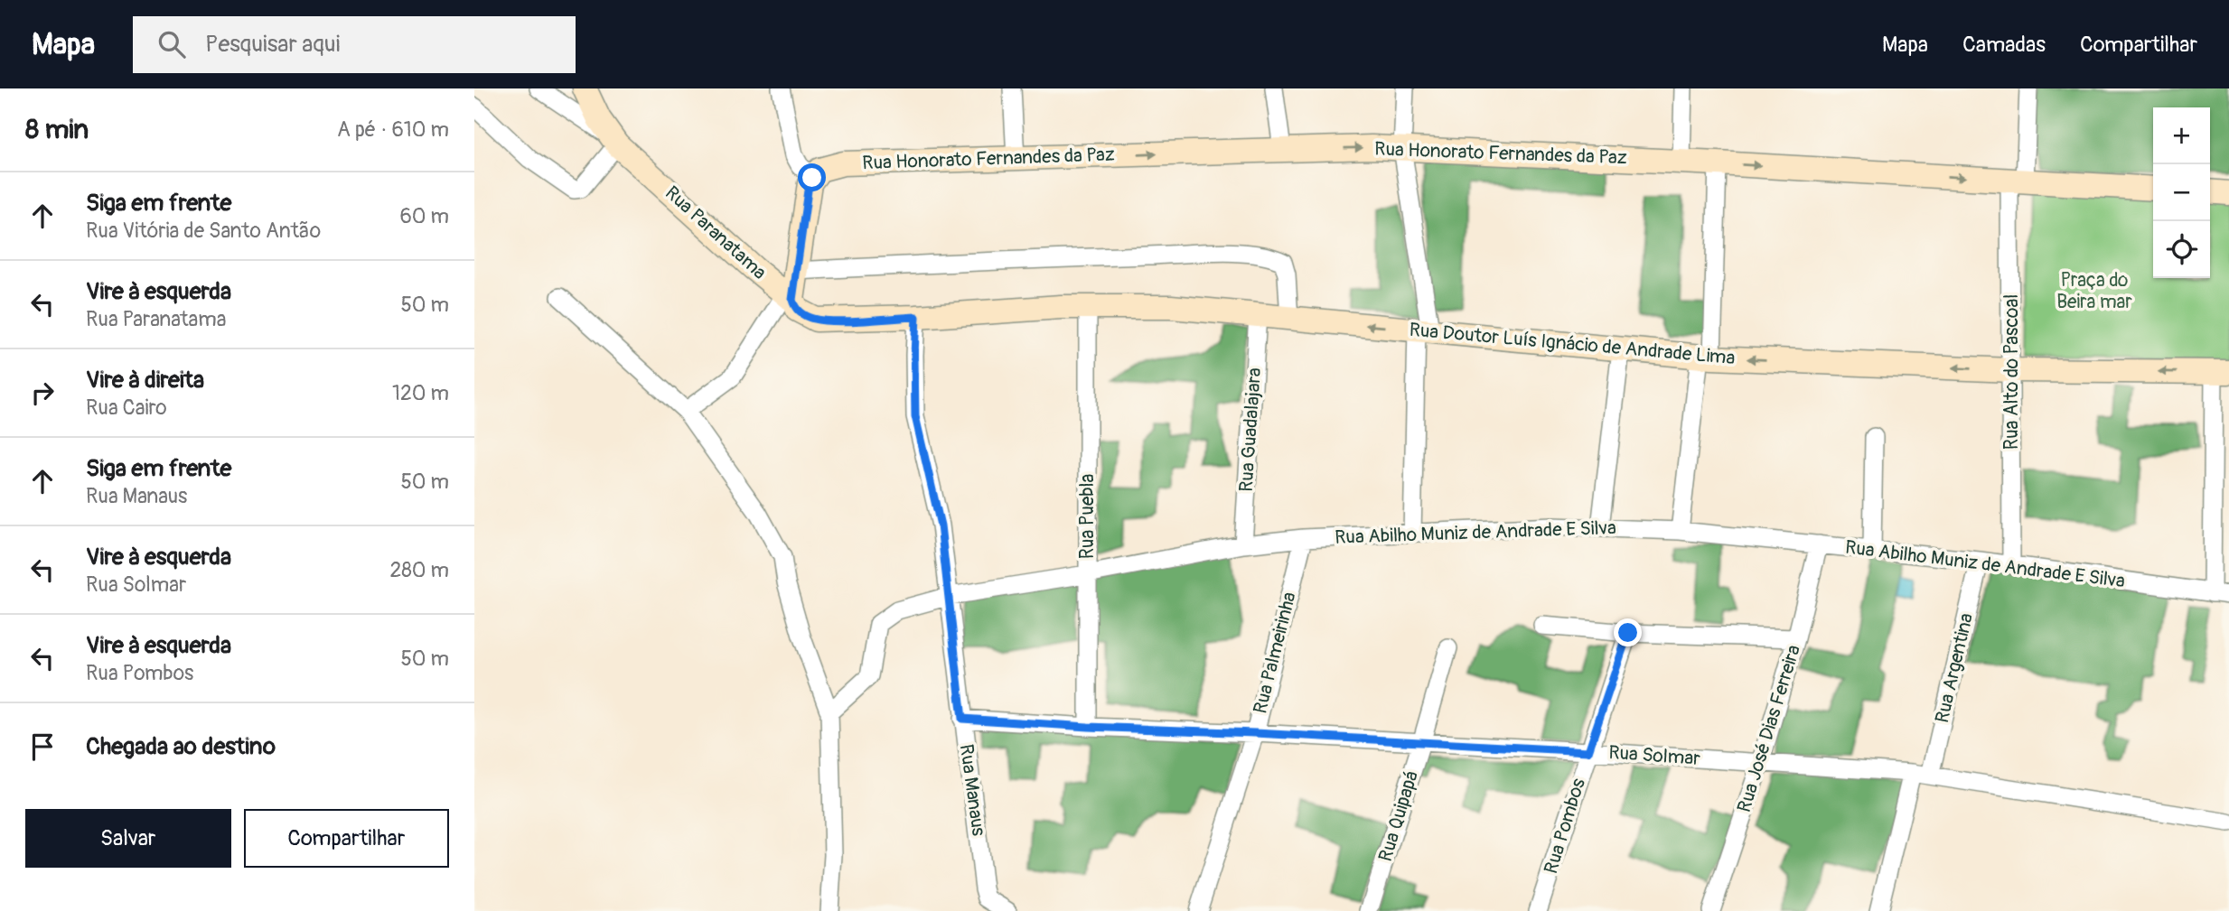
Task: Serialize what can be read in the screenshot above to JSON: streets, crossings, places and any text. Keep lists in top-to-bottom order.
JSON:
{
  "streets": {
    "main road": ["Rua Honorato Fernandes da Paz", "Rua Paranatama", "Rua Doutor Luís Ignácio de Andrade Lima"],
    "street": [
      "Rua Alto do Pascoal",
      "Rua Guadalajara",
      "Rua Puebla",
      "Rua Abilho Muniz de Andrade E Silva",
      "Rua Palmeirinha",
      "Rua Argentina",
      "Rua José Dias Ferreira",
      "Rua Solmar",
      "Rua Manaus",
      "Rua Quipapá",
      "Rua Pombos"
    ]
  },
  "crossings": [
    ["Rua Honorato Fernandes da Paz", "Rua Alto do Pascoal"],
    ["Rua Paranatama", "Rua Doutor Luís Ignácio de Andrade Lima"],
    ["Rua Paranatama", "Rua Manaus"],
    ["Rua Doutor Luís Ignácio de Andrade Lima", "Rua Alto do Pascoal"],
    ["Rua Doutor Luís Ignácio de Andrade Lima", "Rua Guadalajara"],
    ["Rua Doutor Luís Ignácio de Andrade Lima", "Rua Puebla"],
    ["Rua Doutor Luís Ignácio de Andrade Lima", "Rua Manaus"],
    ["Rua Alto do Pascoal", "Rua Abilho Muniz de Andrade E Silva"],
    ["Rua Guadalajara", "Rua Abilho Muniz de Andrade E Silva"],
    ["Rua Puebla", "Rua Abilho Muniz de Andrade E Silva"],
    ["Rua Puebla", "Rua Solmar"],
    ["Rua Abilho Muniz de Andrade E Silva", "Rua Palmeirinha"],
    ["Rua Abilho Muniz de Andrade E Silva", "Rua Argentina"],
    ["Rua Abilho Muniz de Andrade E Silva", "Rua José Dias Ferreira"],
    ["Rua Abilho Muniz de Andrade E Silva", "Rua Manaus"],
    ["Rua Palmeirinha", "Rua Solmar"],
    ["Rua Argentina", "Rua Solmar"],
    ["Rua José Dias Ferreira", "Rua Solmar"],
    ["Rua Solmar", "Rua Manaus"],
    ["Rua Solmar", "Rua Quipapá"],
    ["Rua Solmar", "Rua Pombos"]
  ],
  "one_way": ["Rua Honorato Fernandes da Paz", "Rua Doutor Luís Ignácio de Andrade Lima"],
  "parks": ["Praça do Beira mar"],
  "page": {
    "header": "Mapa",
    "search": "Pesquisar aqui",
    "nav": ["Mapa", "Camadas", "Compartilhar"],
    "heading": ["8 min", "A pé · 610 m"],
    "map_buttons": ["+", "−"],
    "list": [
      ["Siga em frente", "Rua Vitória de Santo Antão", "60 m"],
      ["Vire à esquerda", "Rua Paranatama", "50 m"],
      ["Vire à direita", "Rua Cairo", "120 m"],
      ["Siga em frente", "Rua Manaus", "50 m"],
      ["Vire à esquerda", "Rua Solmar", "280 m"],
      ["Vire à esquerda", "Rua Pombos", "50 m"],
      "Chegada ao destino"
    ],
    "buttons": ["Salvar", "Compartilhar"]
  }
}
